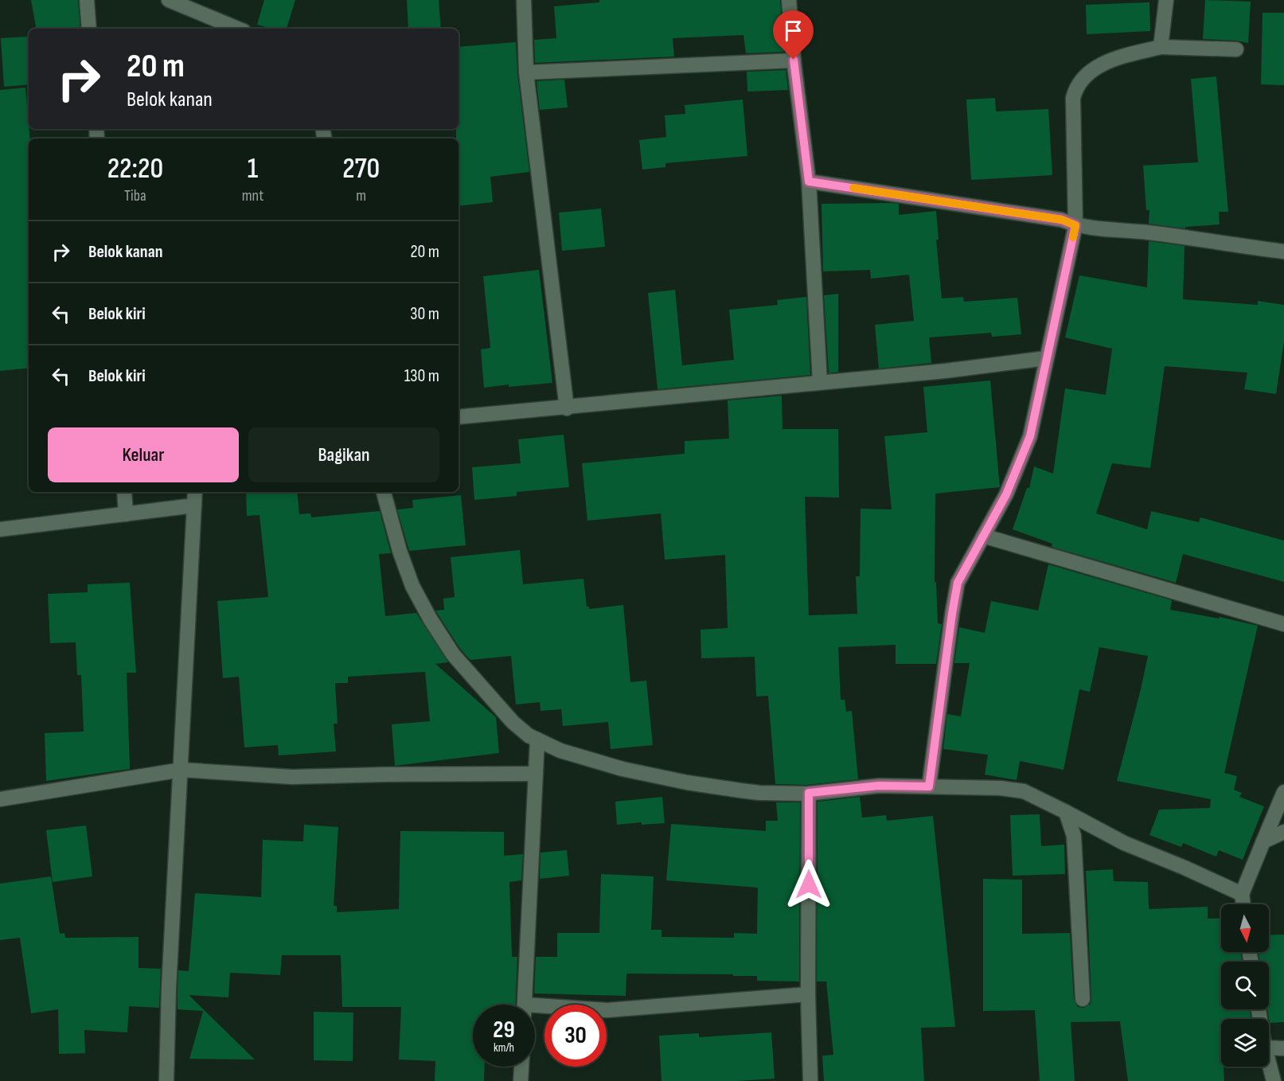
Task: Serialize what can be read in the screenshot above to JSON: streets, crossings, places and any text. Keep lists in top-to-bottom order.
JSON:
{
  "north": "bottom",
  "page": {
    "turn": ["20 m", "Belok kanan"],
    "eta": [
      "22:20",
      "Tiba",
      "1",
      "mnt",
      "270",
      "m"
    ],
    "list": [
      {
        "name": "Belok kanan",
        "value": "20 m"
      },
      {
        "name": "Belok kiri",
        "value": "30 m"
      },
      {
        "name": "Belok kiri",
        "value": "130 m"
      }
    ],
    "buttons": ["Keluar", "Bagikan"],
    "speed": "29 km/h",
    "limit": "30"
  }
}
